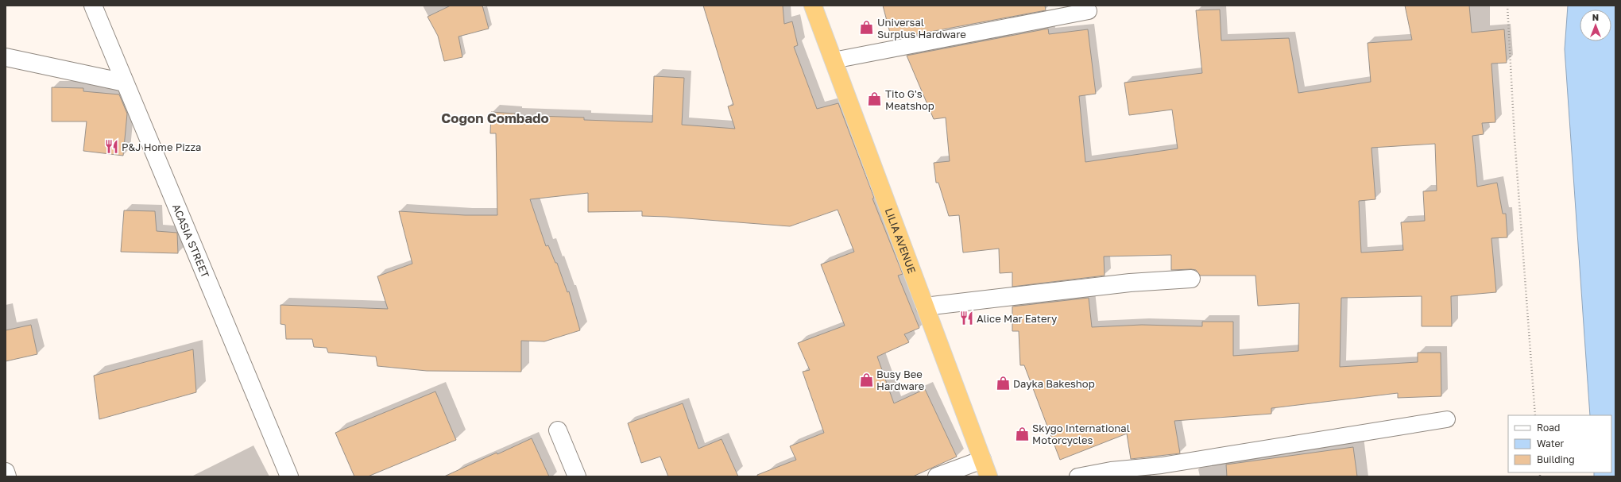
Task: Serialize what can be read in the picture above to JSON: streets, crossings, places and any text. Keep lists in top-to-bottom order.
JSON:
{
  "streets": {
    "highway": ["LILIA AVENUE"],
    "street": ["ACASIA STREET"]
  },
  "districts": ["Cogon Combado"],
  "places": {
    "shop": [
      "Universal Surplus Hardware",
      "Tito G's Meatshop",
      "Busy Bee Hardware",
      "Dayka Bakeshop",
      "Skygo International Motorcycles"
    ],
    "restaurant": ["P&J Home Pizza", "Alice Mar Eatery"]
  },
  "legend": ["Road", "Water", "Building"],
  "north": "top"
}
